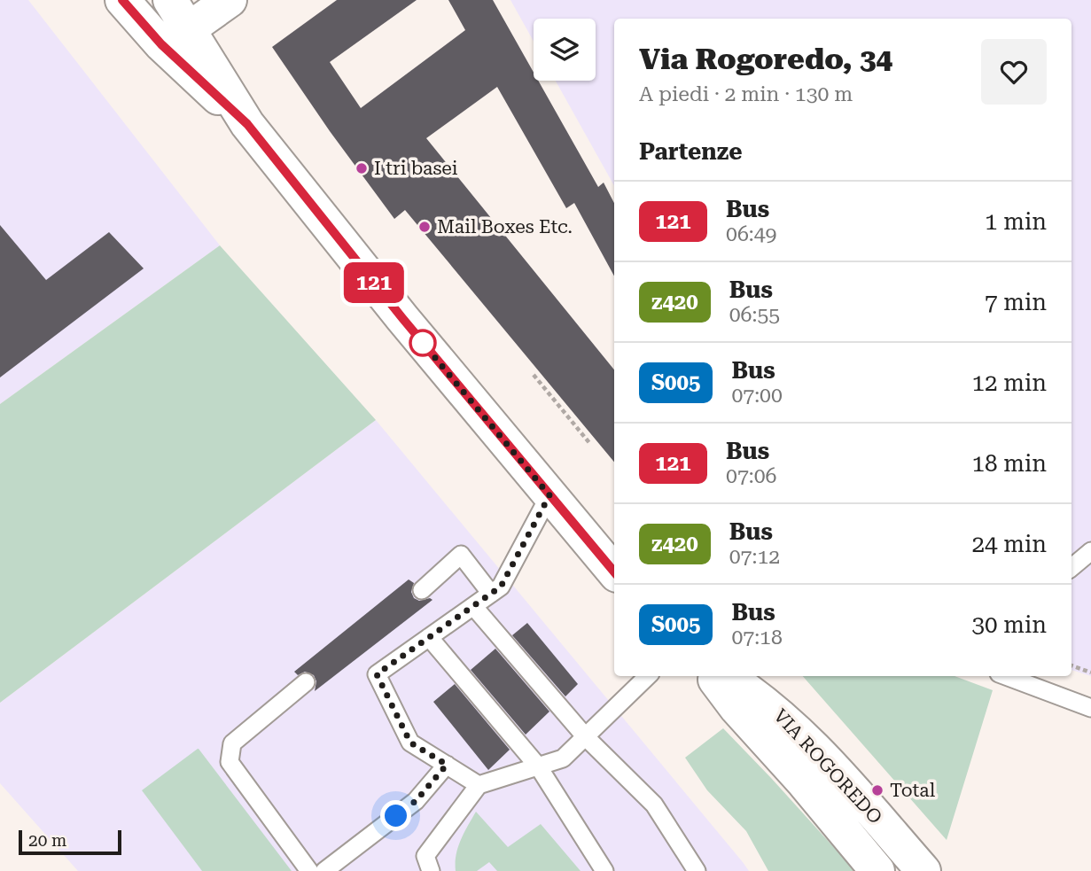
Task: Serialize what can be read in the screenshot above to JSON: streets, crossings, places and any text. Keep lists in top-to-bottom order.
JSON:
{
  "streets": {
    "street": ["VIA ROGOREDO"]
  },
  "places": ["I tri basei", "Mail Boxes Etc.", "Total"],
  "lines": ["bus line 121"],
  "scale_bar": "20 m",
  "page": {
    "on_map": "121",
    "heading": [
      ["Via Rogoredo, 34", "A piedi · 2 min · 130 m"],
      "Partenze"
    ],
    "list": [
      {
        "mark": "121",
        "name": "Bus",
        "note": "06:49",
        "value": "1 min"
      },
      {
        "mark": "z420",
        "name": "Bus",
        "note": "06:55",
        "value": "7 min"
      },
      {
        "mark": "S005",
        "name": "Bus",
        "note": "07:00",
        "value": "12 min"
      },
      {
        "mark": "121",
        "name": "Bus",
        "note": "07:06",
        "value": "18 min"
      },
      {
        "mark": "z420",
        "name": "Bus",
        "note": "07:12",
        "value": "24 min"
      },
      {
        "mark": "S005",
        "name": "Bus",
        "note": "07:18",
        "value": "30 min"
      }
    ],
    "scale": "20 m"
  }
}
